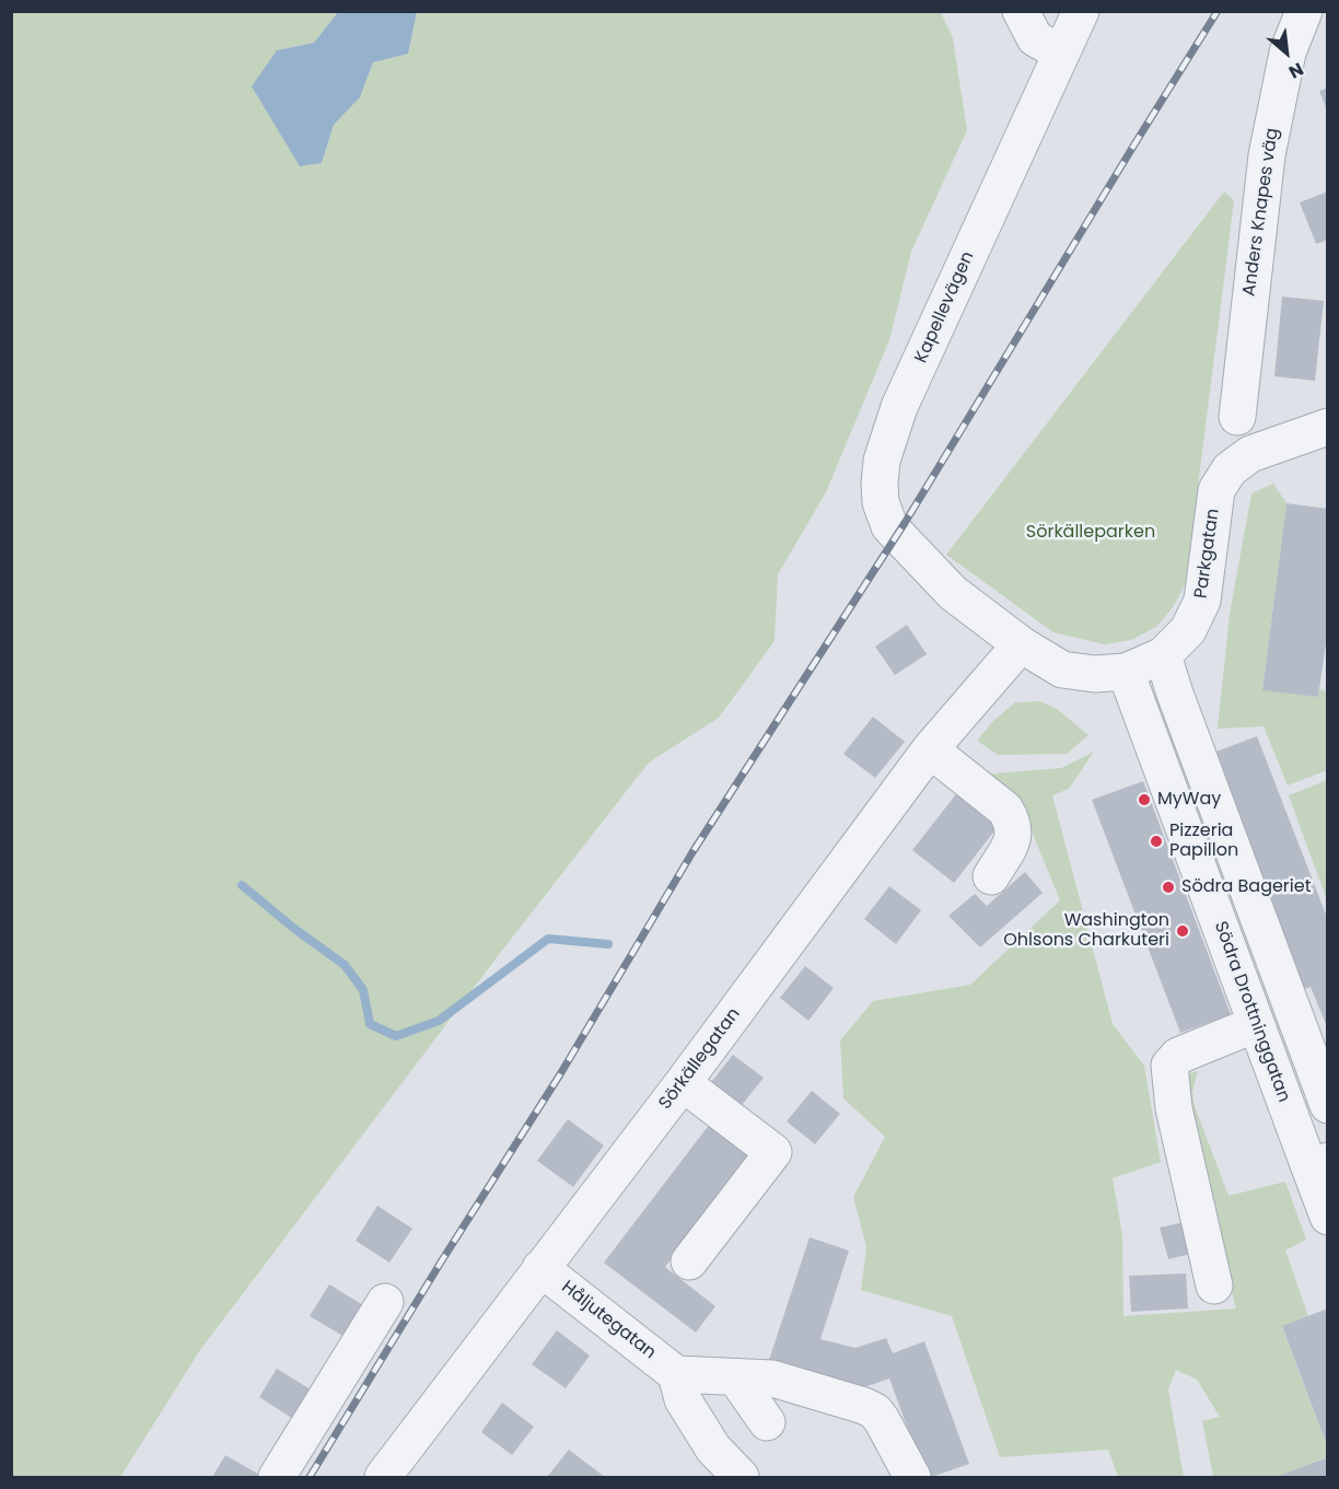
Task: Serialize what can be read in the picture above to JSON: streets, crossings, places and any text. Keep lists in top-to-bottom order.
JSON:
{
  "streets": {
    "street": [
      "Anders Knapes väg",
      "Kapellevägen",
      "Parkgatan",
      "Södra Drottninggatan",
      "Sörkällegatan",
      "Håljutegatan"
    ]
  },
  "crossings": [
    ["Kapellevägen", "Parkgatan"],
    ["Parkgatan", "Södra Drottninggatan"],
    ["Parkgatan", "Sörkällegatan"],
    ["Sörkällegatan", "Håljutegatan"]
  ],
  "parks": ["Sörkälleparken"],
  "places": [
    "MyWay",
    "Pizzeria Papillon",
    "Södra Bageriet",
    "Washington Ohlsons Charkuteri"
  ],
  "north": "bottom right"
}
